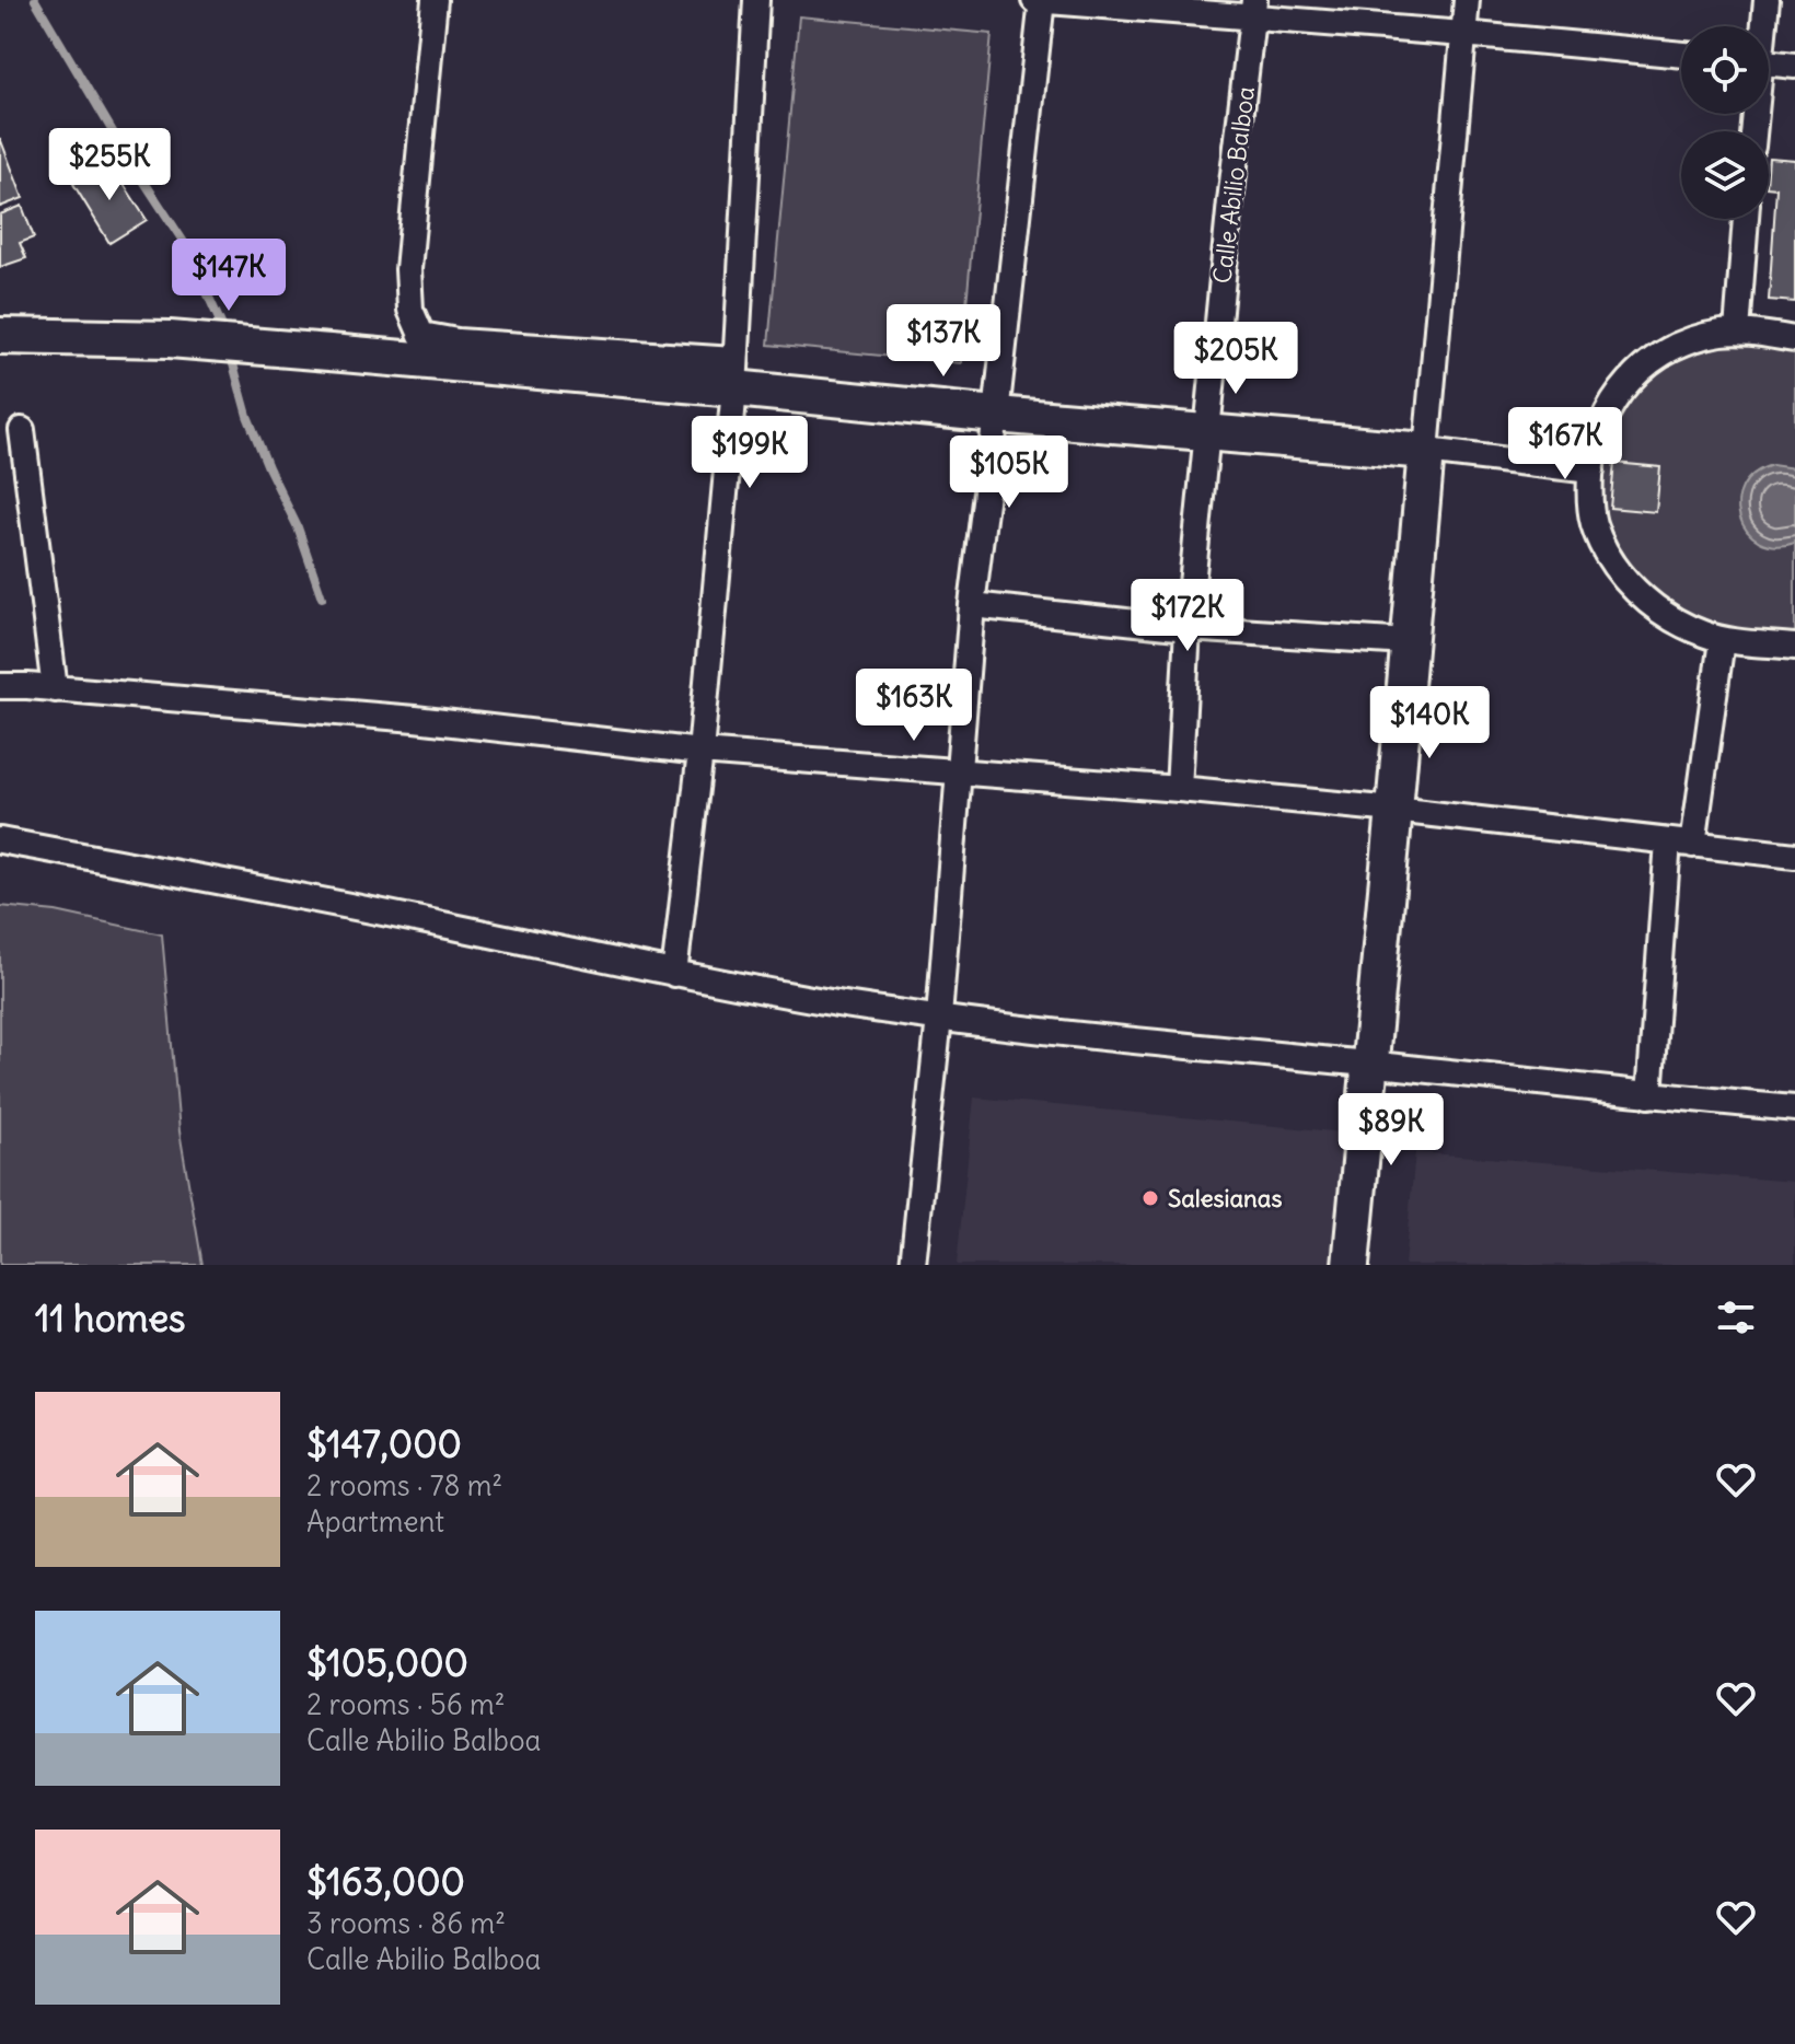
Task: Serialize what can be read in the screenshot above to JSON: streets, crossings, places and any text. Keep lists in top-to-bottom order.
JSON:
{
  "streets": {
    "street": ["Calle Abilio Balboa"]
  },
  "places": ["Salesianas"],
  "page": {
    "price": [
      "$255K",
      "$147K",
      "$137K",
      "$205K",
      "$167K",
      "$199K",
      "$105K",
      "$172K",
      "$163K",
      "$140K",
      "$89K"
    ],
    "heading": "11 homes",
    "list": [
      {
        "name": "$147,000",
        "note": "2 rooms · 78 m² · Apartment"
      },
      {
        "name": "$105,000",
        "note": "2 rooms · 56 m² · Calle Abilio Balboa"
      },
      {
        "name": "$163,000",
        "note": "3 rooms · 86 m² · Calle Abilio Balboa"
      }
    ]
  }
}
